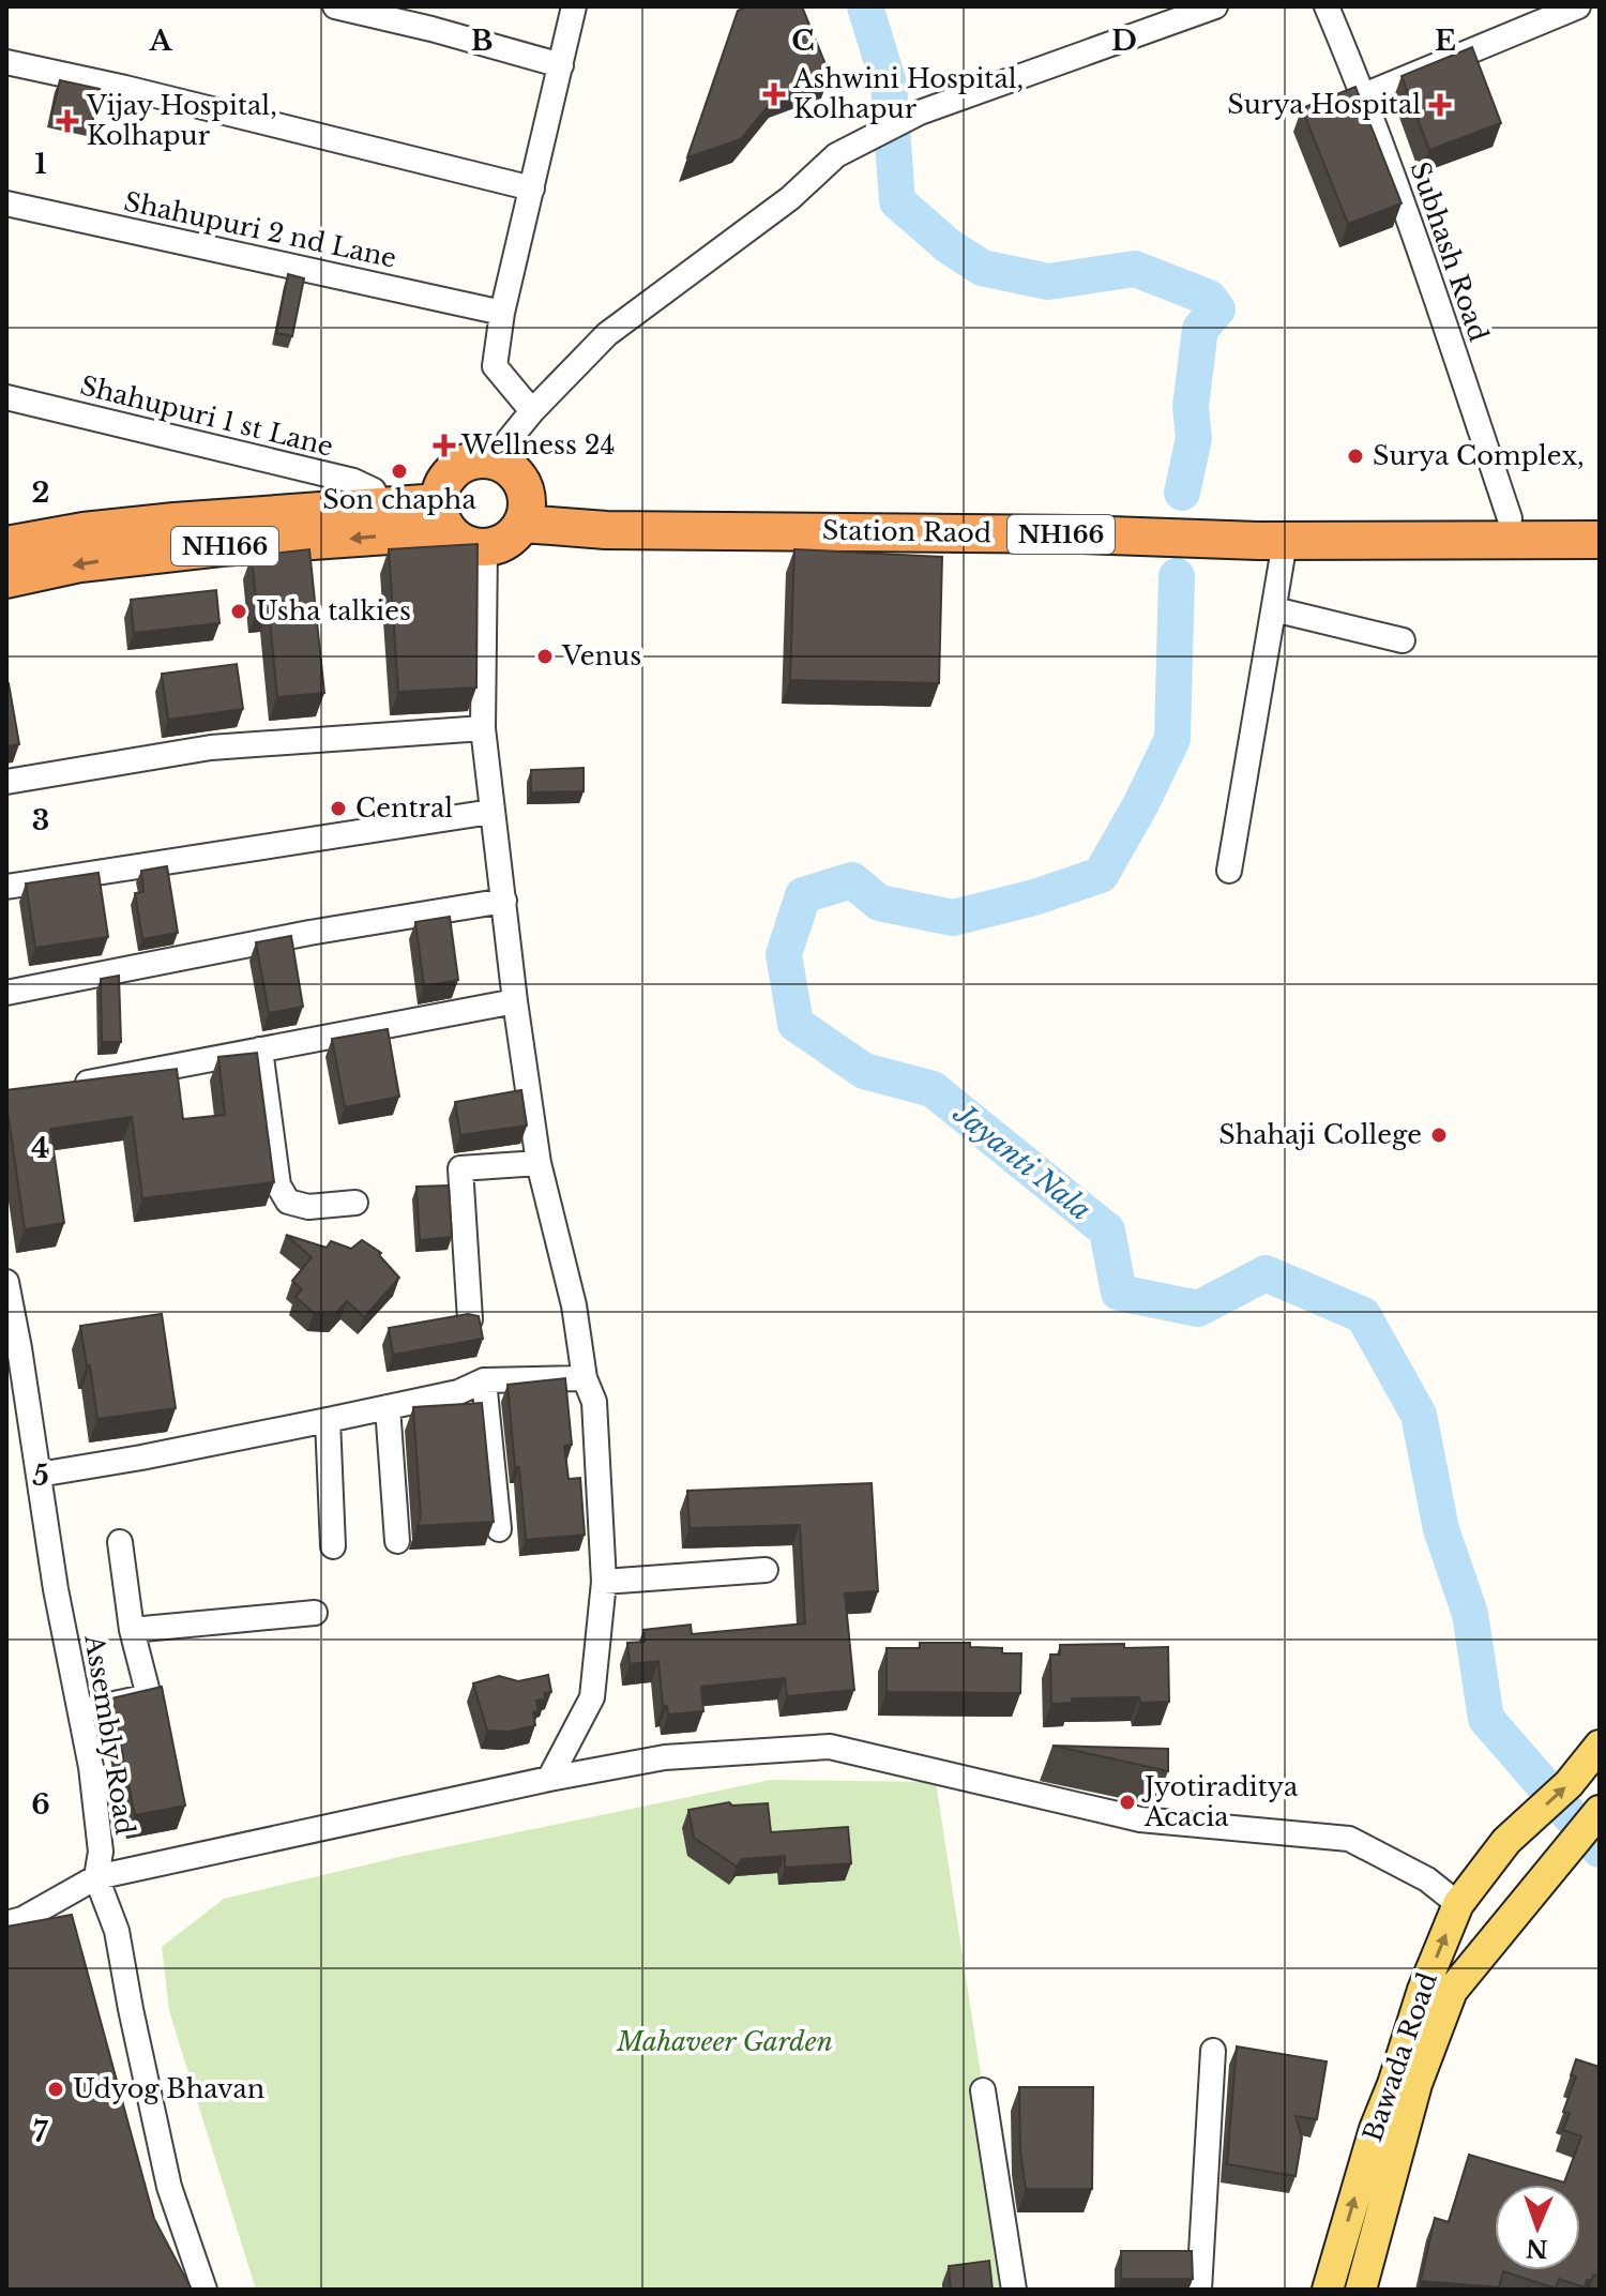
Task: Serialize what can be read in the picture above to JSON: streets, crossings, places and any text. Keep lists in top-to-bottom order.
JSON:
{
  "streets": {
    "highway": ["Station Raod", "NH166"],
    "main road": ["Bawada Road"],
    "street": [
      "Shahupuri 2 nd Lane",
      "Subhash Road",
      "Shahupuri 1 st Lane",
      "Assembly Road"
    ]
  },
  "crossings": [
    ["Subhash Road", "NH166"],
    ["Shahupuri 1 st Lane", "NH166"],
    ["Station Raod", "NH166"]
  ],
  "water": ["Jayanti Nala"],
  "parks": ["Mahaveer Garden"],
  "places": {
    "health": [
      "Ashwini Hospital, Kolhapur",
      "Surya Hospital",
      "Vijay Hospital, Kolhapur",
      "Wellness 24"
    ],
    "other": [
      "Surya Complex,",
      "Son chapha",
      "Usha talkies",
      "Venus",
      "Central",
      "Shahaji College",
      "Jyotiraditya Acacia",
      "Udyog Bhavan"
    ]
  },
  "north": "bottom",
  "grid": {
    "columns": [
      "A",
      "B",
      "C",
      "D",
      "E"
    ],
    "rows": [
      "1",
      "2",
      "3",
      "4",
      "5",
      "6",
      "7"
    ]
  }
}
